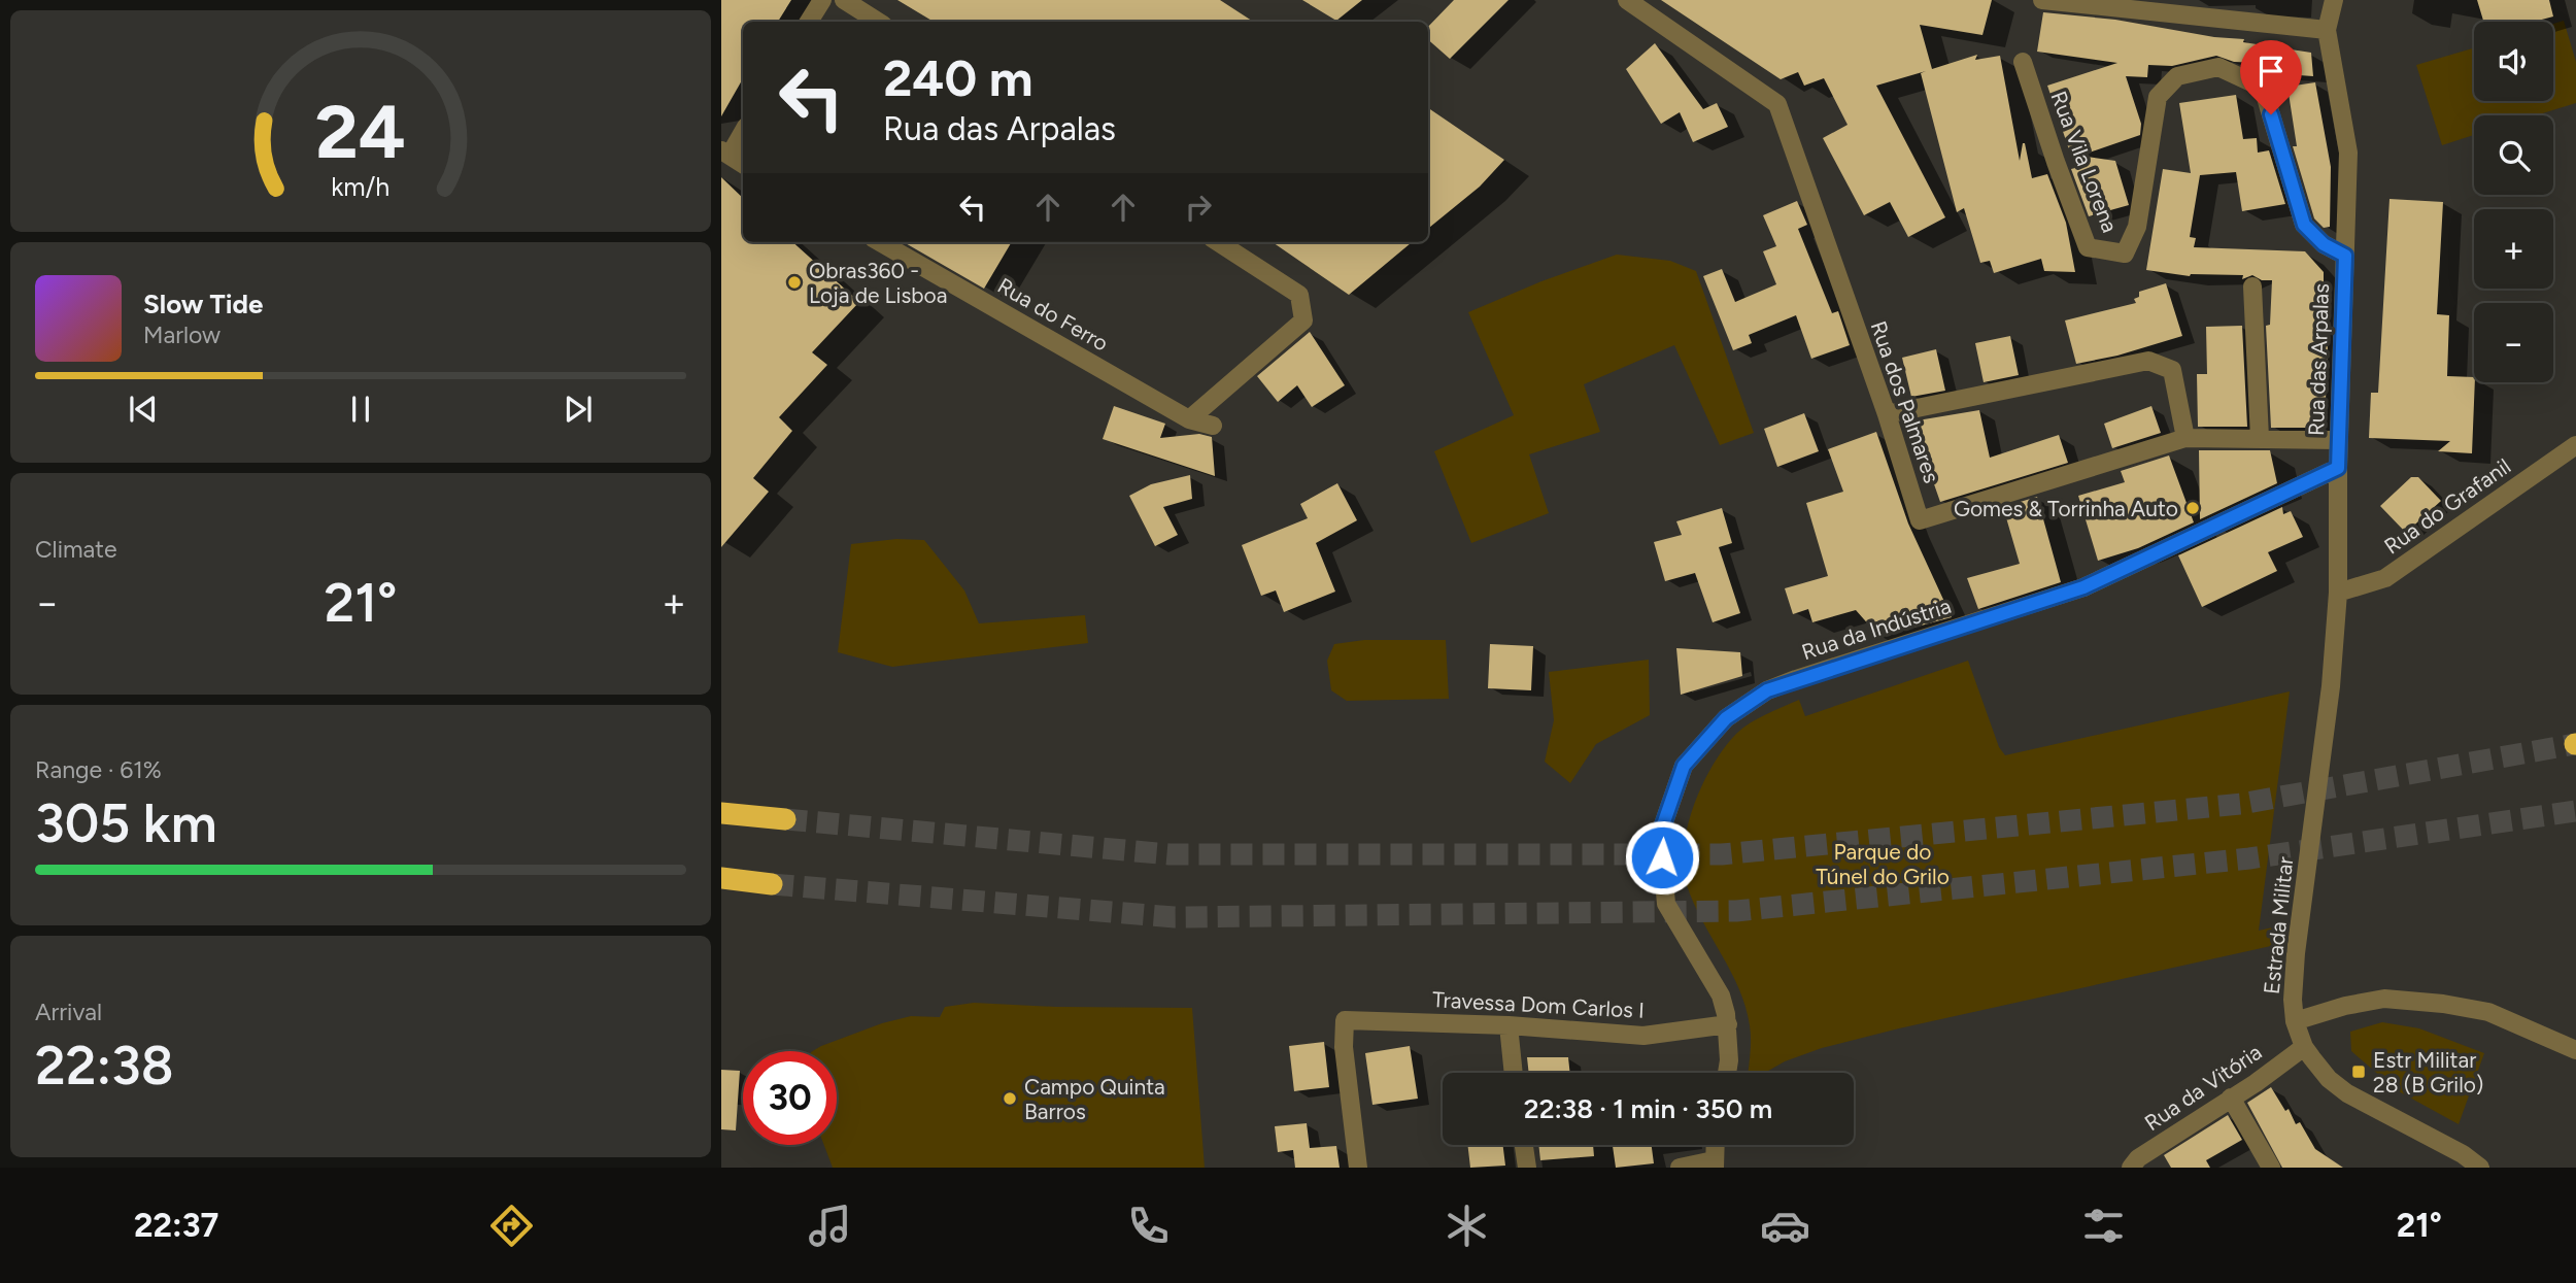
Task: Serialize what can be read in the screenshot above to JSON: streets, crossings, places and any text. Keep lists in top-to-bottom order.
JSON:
{
  "streets": {
    "street": [
      "Rua Vila Lorena",
      "Rua do Ferro",
      "Rua das Arpalas",
      "Rua dos Palmares",
      "Rua do Grafanil",
      "Rua da Indústria",
      "Estrada Militar",
      "Travessa Dom Carlos I",
      "Rua da Vitória"
    ]
  },
  "crossings": [
    ["Rua Vila Lorena", "Rua das Arpalas"],
    ["Rua das Arpalas", "Rua dos Palmares"],
    ["Rua das Arpalas", "Rua do Grafanil"],
    ["Rua das Arpalas", "Rua da Indústria"],
    ["Rua das Arpalas", "Estrada Militar"],
    ["Rua do Grafanil", "Estrada Militar"],
    ["Rua da Indústria", "Travessa Dom Carlos I"],
    ["Estrada Militar", "Rua da Vitória"]
  ],
  "parks": ["Parque do Túnel do Grilo"],
  "places": {
    "other": ["Obras360 - Loja de Lisboa", "Gomes & Torrinha Auto", "Campo Quinta Barros"],
    "transit": ["Estr Militar 28 (B Grilo)"]
  },
  "page": {
    "map_buttons": ["+", "−"],
    "turn": ["240 m", "Rua das Arpalas"],
    "song": ["Slow Tide", "Marlow"],
    "tile": [
      "Climate",
      ["Range · 61%", "305 km"],
      ["Arrival", "22:38"]
    ],
    "heat": ["−", "21°", "+"],
    "limit": "30",
    "trip": "22:38 · 1 min · 350 m",
    "tabs": ["22:37", "21°"],
    "gauge": ["24", "km/h"]
  }
}
